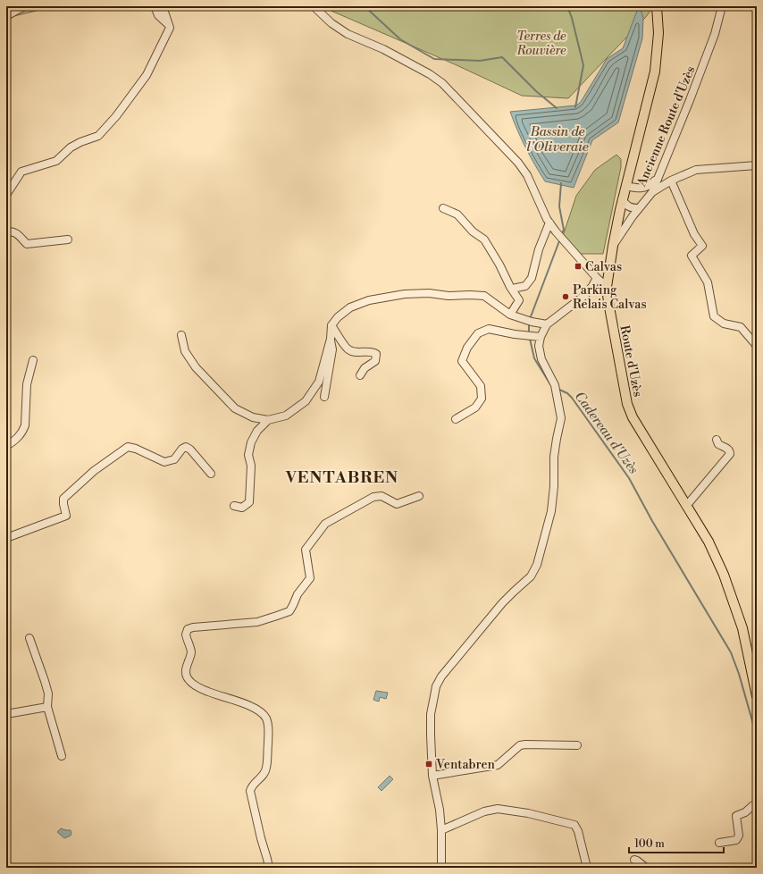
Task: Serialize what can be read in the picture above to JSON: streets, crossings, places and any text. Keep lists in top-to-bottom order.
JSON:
{
  "streets": {
    "main road": ["Route d'Uzès"],
    "street": ["Ancienne Route d'Uzès"]
  },
  "crossings": [
    ["Ancienne Route d'Uzès", "Route d'Uzès"]
  ],
  "districts": ["VENTABREN"],
  "water": ["Bassin de l'Oliveraie", "Cadereau d'Uzès"],
  "parks": ["Terres de Rouvière"],
  "places": {
    "transit": ["Calvas", "Ventabren"],
    "other": ["Parking Relais Calvas"]
  },
  "scale_bar": "100 m"
}
